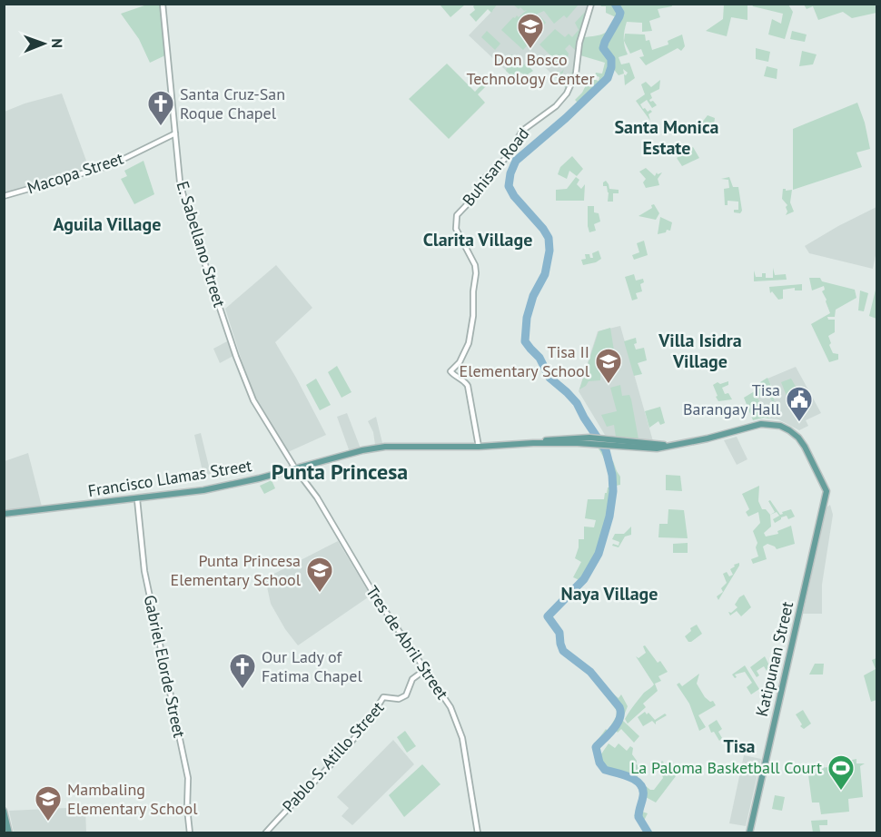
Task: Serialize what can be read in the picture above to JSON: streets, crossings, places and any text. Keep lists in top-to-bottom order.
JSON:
{
  "streets": {
    "main road": ["Francisco Llamas Street", "Katipunan Street"],
    "street": [
      "Buhisan Road",
      "Macopa Street",
      "E. Sabellano Street",
      "Tres de Abril Street",
      "Gabriel Elorde Street",
      "Pablo S. Atillo Street"
    ]
  },
  "crossings": [
    ["Buhisan Road", "Francisco Llamas Street"],
    ["Macopa Street", "E. Sabellano Street"],
    ["E. Sabellano Street", "Francisco Llamas Street"],
    ["E. Sabellano Street", "Tres de Abril Street"],
    ["Francisco Llamas Street", "Tres de Abril Street"],
    ["Francisco Llamas Street", "Katipunan Street"],
    ["Francisco Llamas Street", "Gabriel Elorde Street"],
    ["Tres de Abril Street", "Pablo S. Atillo Street"]
  ],
  "districts": [
    "Santa Monica Estate",
    "Aguila Village",
    "Clarita Village",
    "Villa Isidra Village",
    "Punta Princesa",
    "Naya Village",
    "Tisa"
  ],
  "places": {
    "school or university": [
      "Don Bosco Technology Center",
      "Tisa II Elementary School",
      "Punta Princesa Elementary School",
      "Mambaling Elementary School"
    ],
    "church": ["Santa Cruz-San Roque Chapel", "Our Lady of Fatima Chapel"],
    "public building": ["Tisa Barangay Hall"],
    "sports": ["La Paloma Basketball Court"]
  },
  "north": "right"
}
